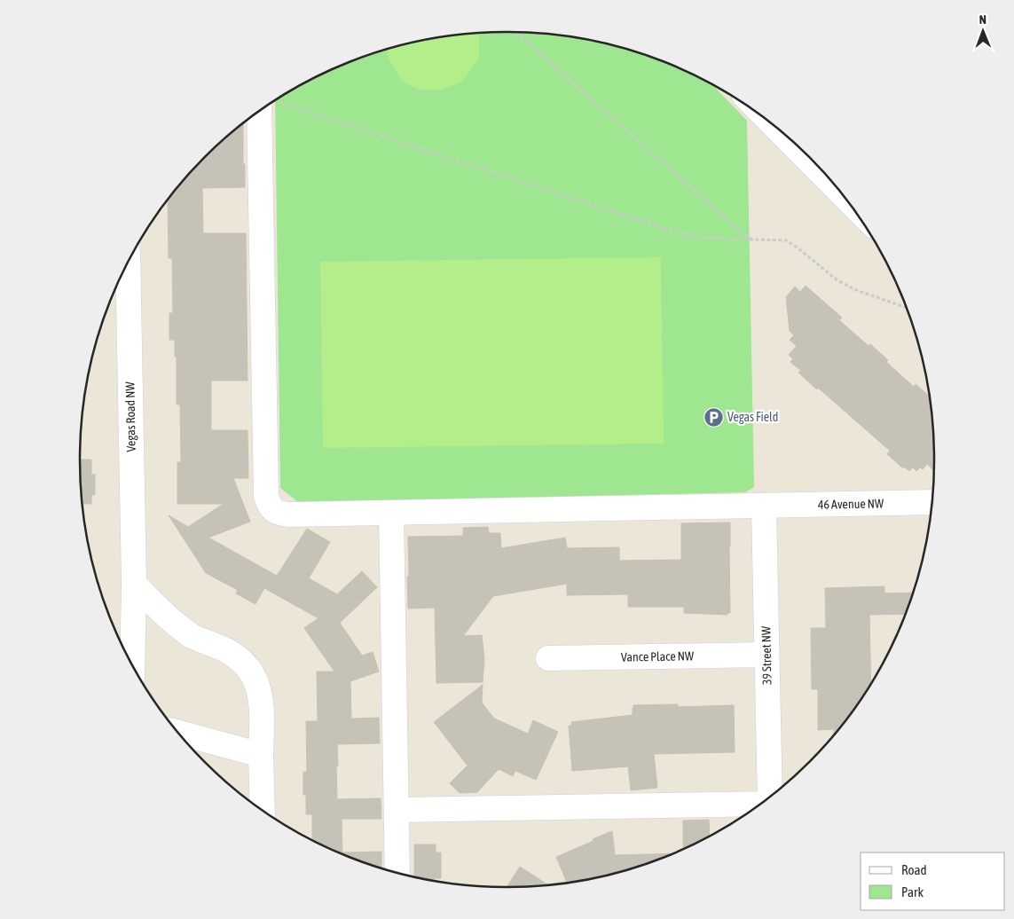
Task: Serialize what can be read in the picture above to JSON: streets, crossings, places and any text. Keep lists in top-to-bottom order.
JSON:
{
  "streets": {
    "street": [
      "Vegas Road NW",
      "46 Avenue NW",
      "39 Street NW",
      "Vance Place NW"
    ]
  },
  "crossings": [
    ["46 Avenue NW", "39 Street NW"],
    ["39 Street NW", "Vance Place NW"]
  ],
  "places": {
    "parking": ["Vegas Field"]
  },
  "legend": ["Road", "Park"],
  "north": "top"
}
